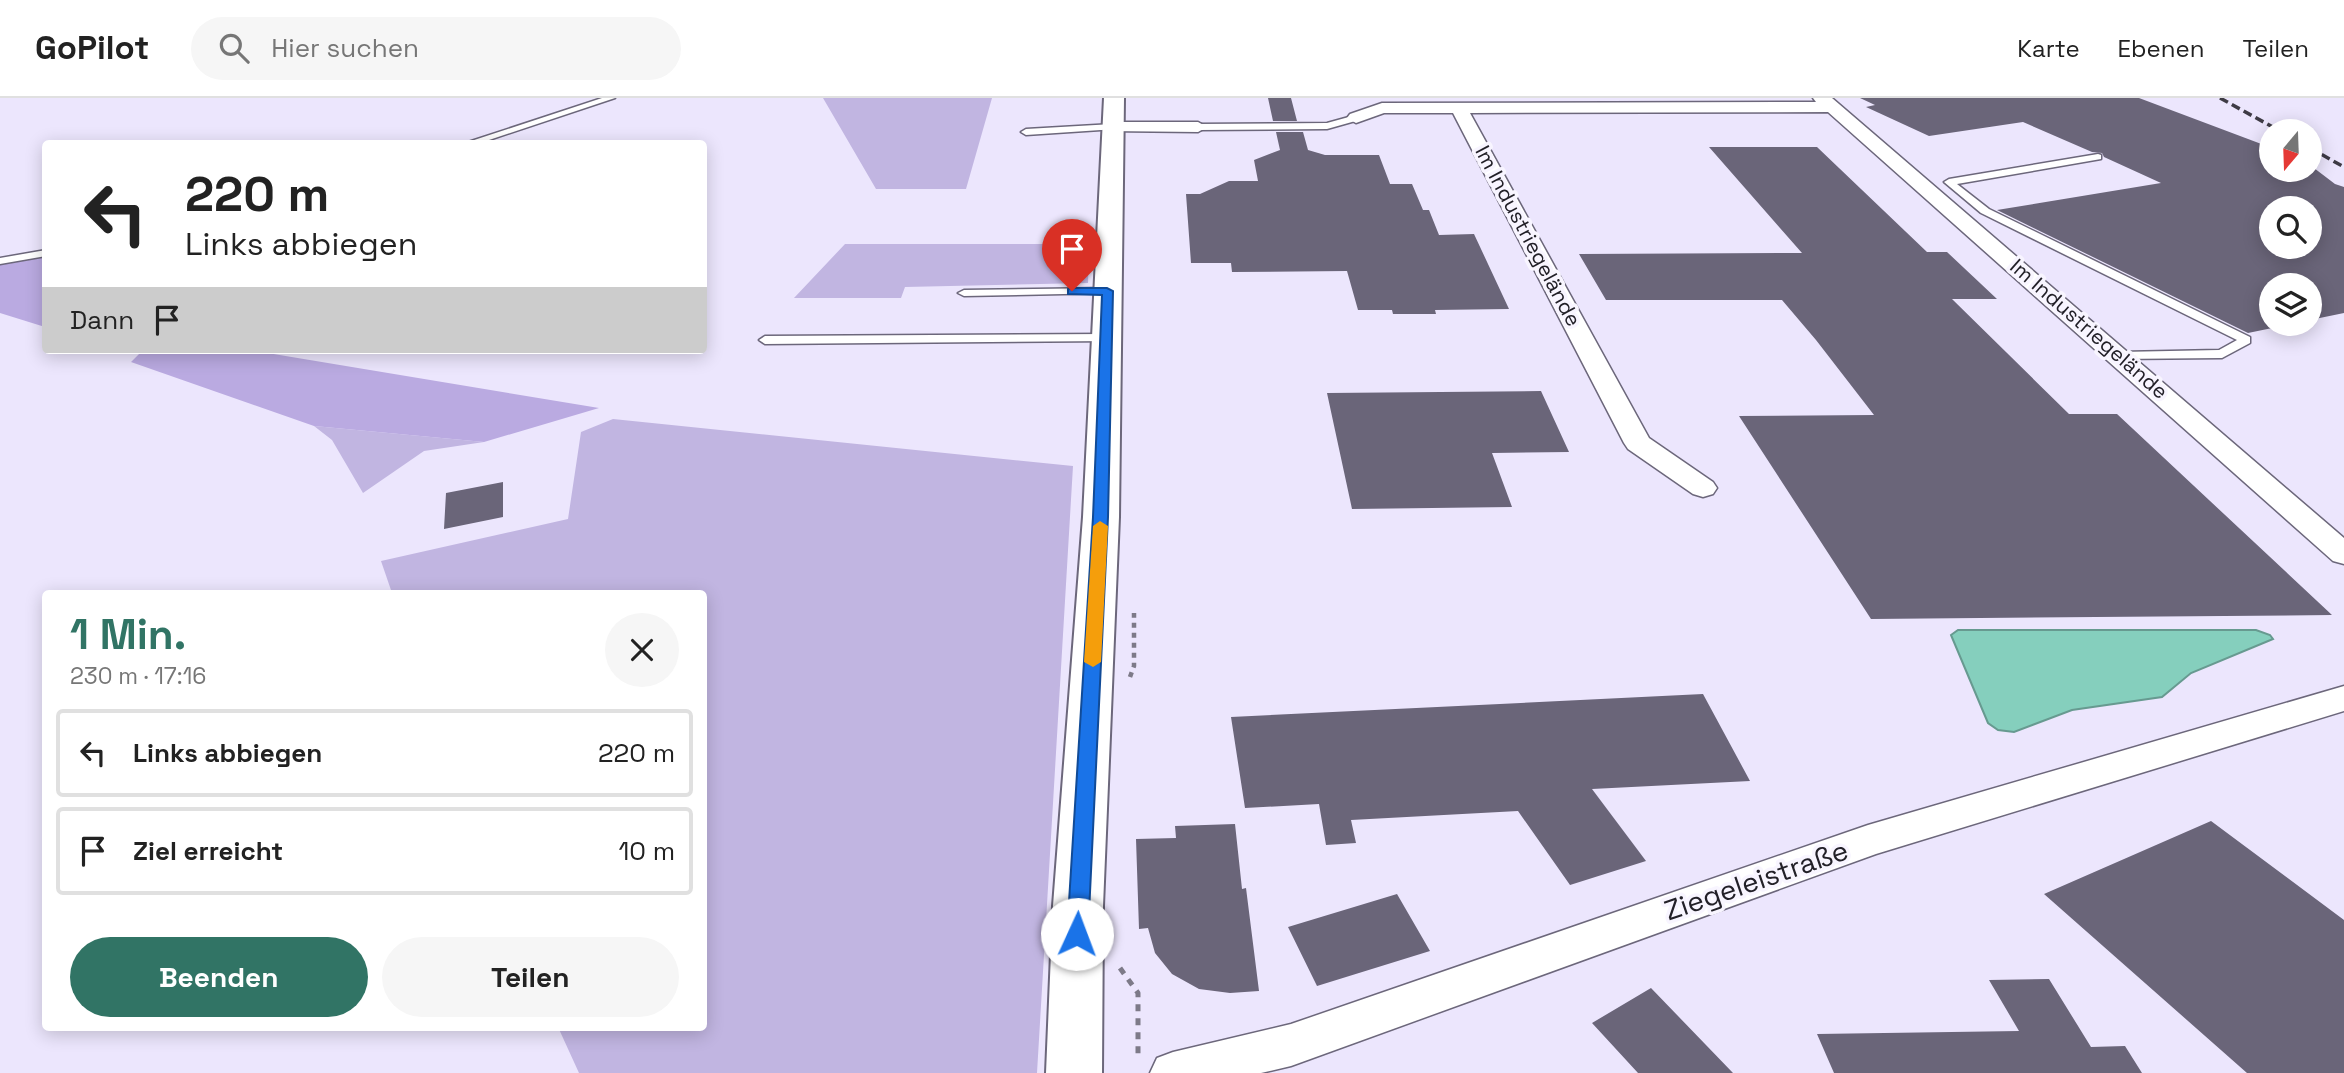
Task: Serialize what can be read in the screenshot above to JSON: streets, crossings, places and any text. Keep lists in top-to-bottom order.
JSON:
{
  "streets": {
    "street": ["Im Industriegelände", "Ziegeleistraße"]
  },
  "north": "bottom",
  "page": {
    "header": "GoPilot",
    "search": "Hier suchen",
    "nav": ["Karte", "Ebenen", "Teilen"],
    "turn": ["220 m", "Links abbiegen"],
    "then": "Dann",
    "heading": ["1 Min.", "230 m · 17:16"],
    "list": [
      {
        "name": "Links abbiegen",
        "value": "220 m"
      },
      {
        "name": "Ziel erreicht",
        "value": "10 m"
      }
    ],
    "buttons": ["Beenden", "Teilen"]
  }
}
